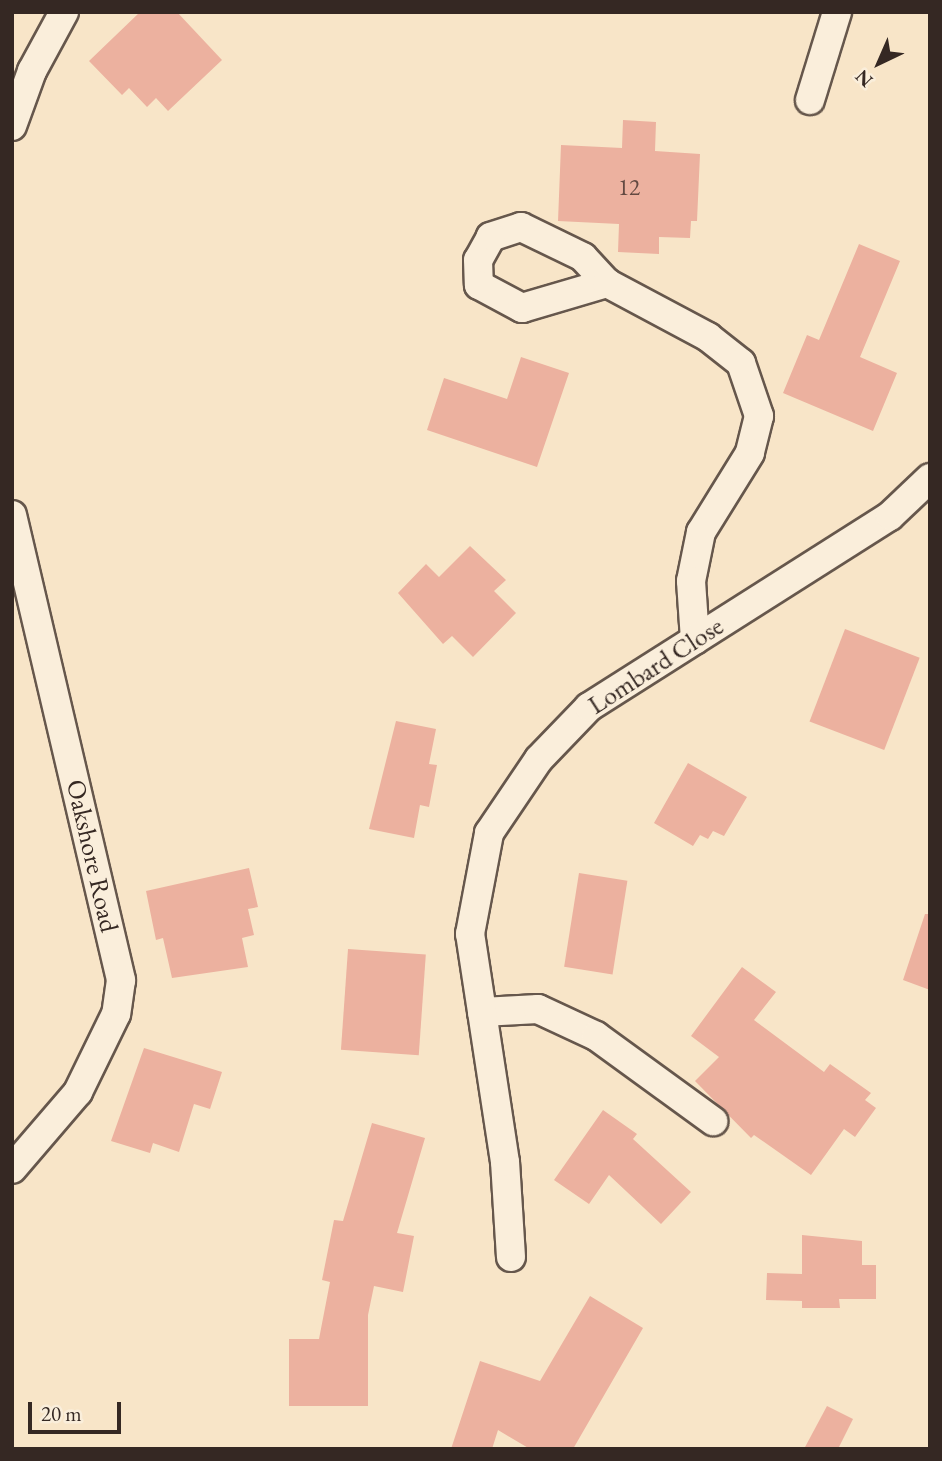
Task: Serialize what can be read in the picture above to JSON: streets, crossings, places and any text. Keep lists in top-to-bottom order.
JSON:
{
  "streets": {
    "street": ["Lombard Close", "Oakshore Road"]
  },
  "house_numbers": ["12"],
  "scale_bar": "20 m",
  "north": "bottom left"
}
